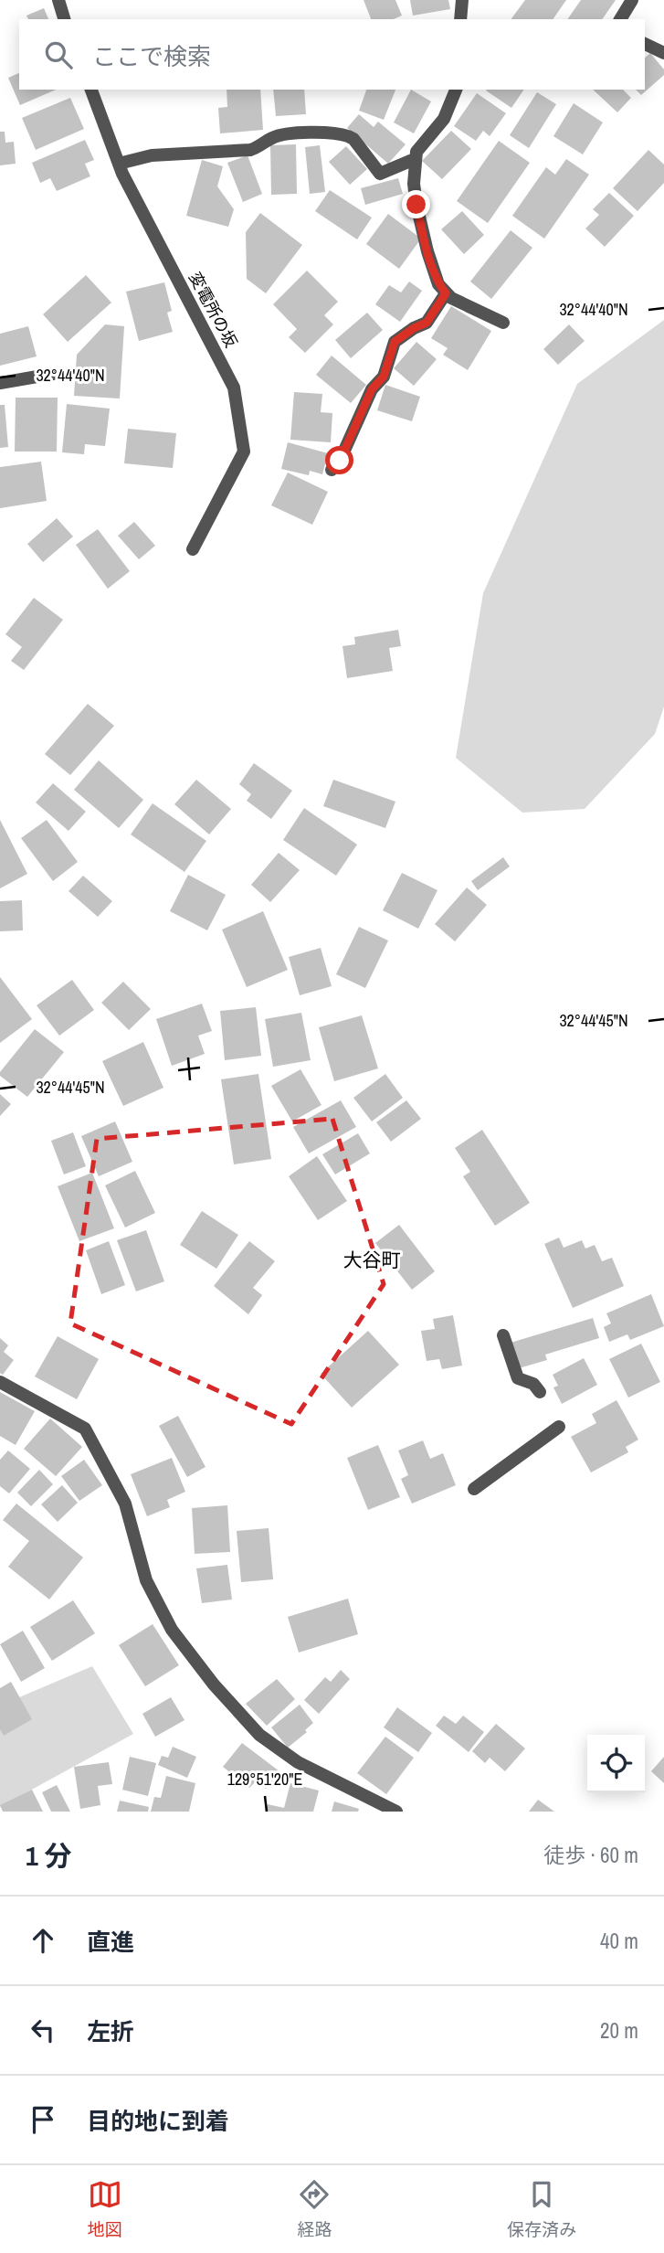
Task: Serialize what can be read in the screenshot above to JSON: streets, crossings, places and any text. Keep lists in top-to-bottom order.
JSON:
{
  "streets": {
    "street": ["変電所の坂"]
  },
  "districts": ["大谷町"],
  "page": {
    "search": "ここで検索",
    "heading": ["1 分", "徒歩 · 60 m"],
    "list": [
      ["直進", "40 m"],
      ["左折", "20 m"],
      "目的地に到着"
    ],
    "nav": ["地図", "経路", "保存済み"]
  },
  "coordinates": ["32°44'40\"N", "32°44'45\"N", "129°51'20\"E"]
}
